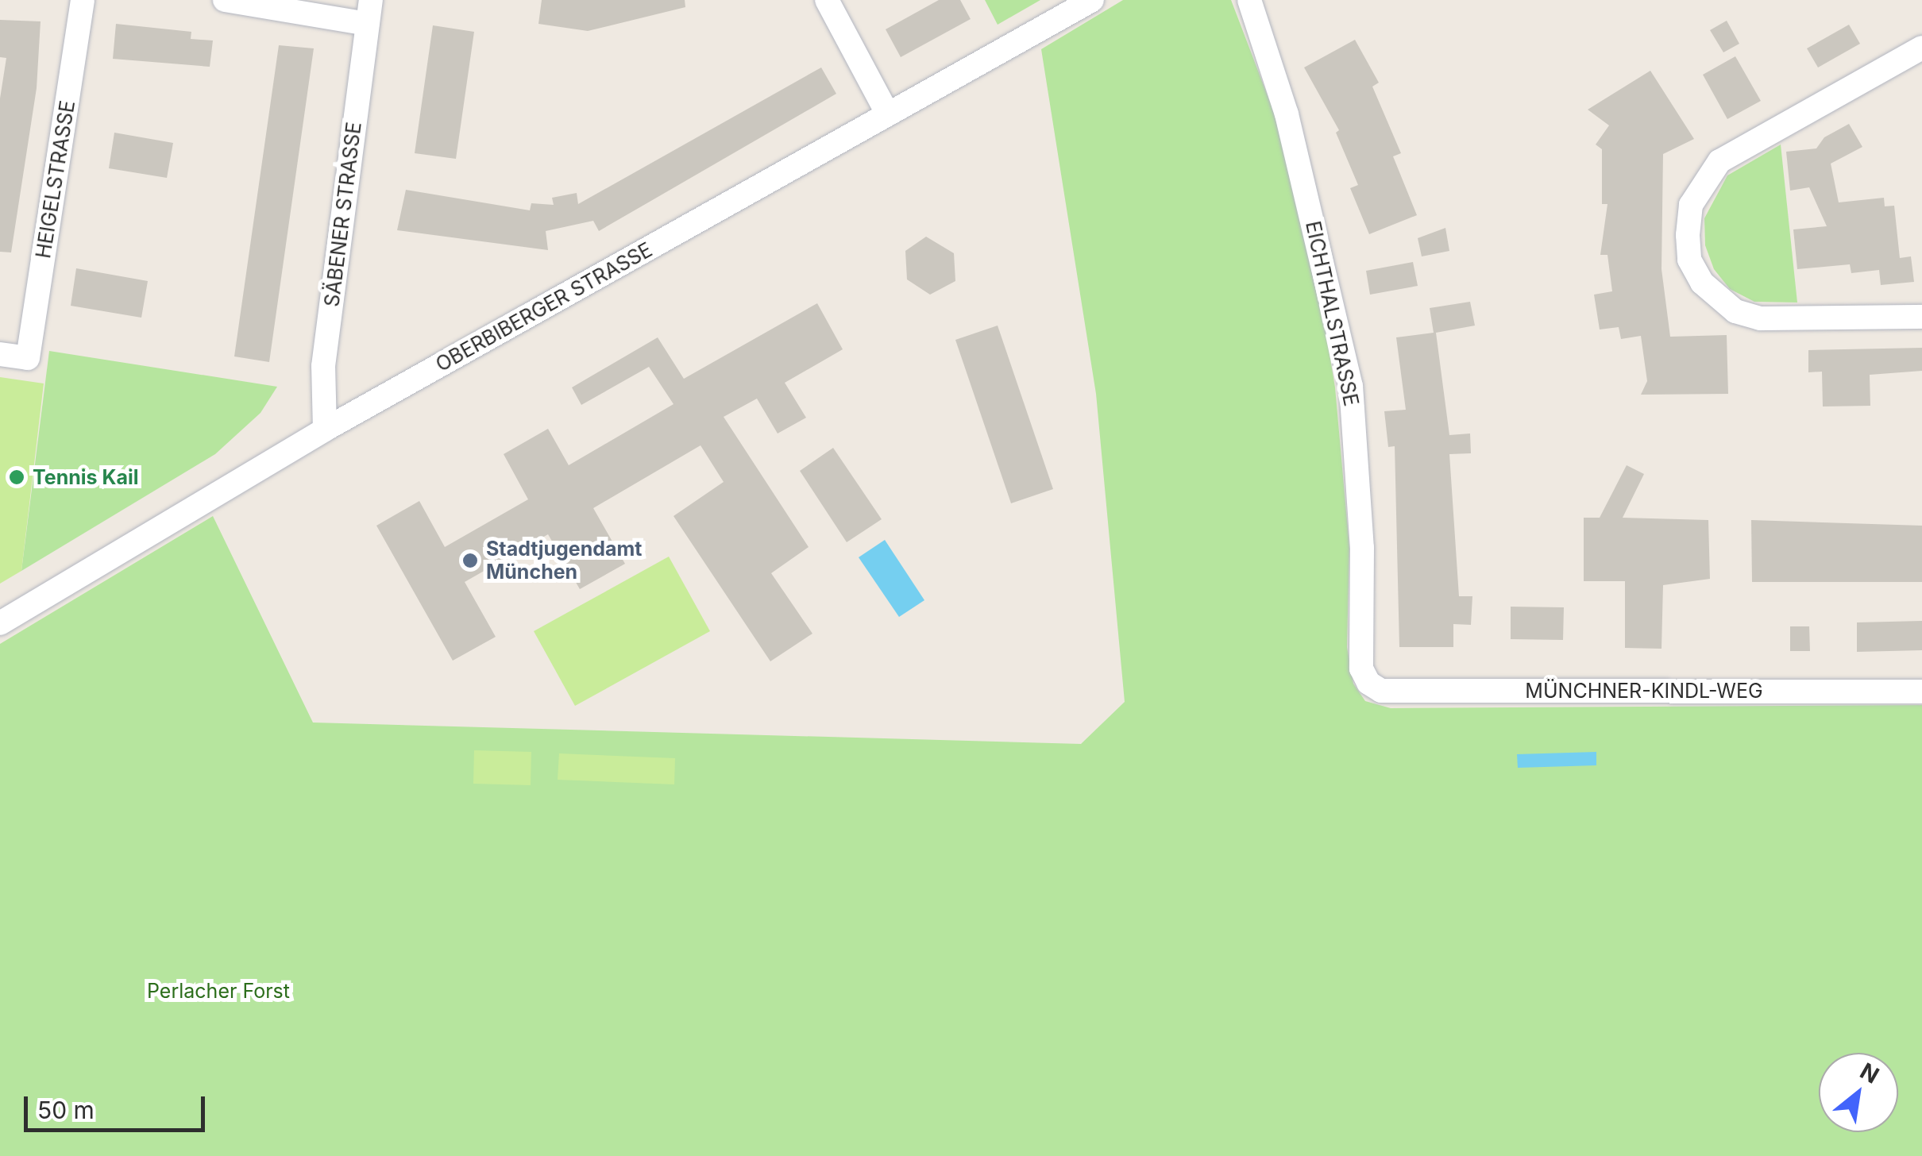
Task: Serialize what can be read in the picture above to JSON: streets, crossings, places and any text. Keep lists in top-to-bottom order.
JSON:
{
  "streets": {
    "street": [
      "HEIGELSTRASSE",
      "SÄBENER STRASSE",
      "OBERBIBERGER STRASSE",
      "EICHTHALSTRASSE",
      "MÜNCHNER-KINDL-WEG"
    ]
  },
  "crossings": [
    ["SÄBENER STRASSE", "OBERBIBERGER STRASSE"],
    ["EICHTHALSTRASSE", "MÜNCHNER-KINDL-WEG"]
  ],
  "parks": ["Perlacher Forst"],
  "places": ["Tennis Kail", "Stadtjugendamt München"],
  "scale_bar": "50 m",
  "north": "top right"
}
